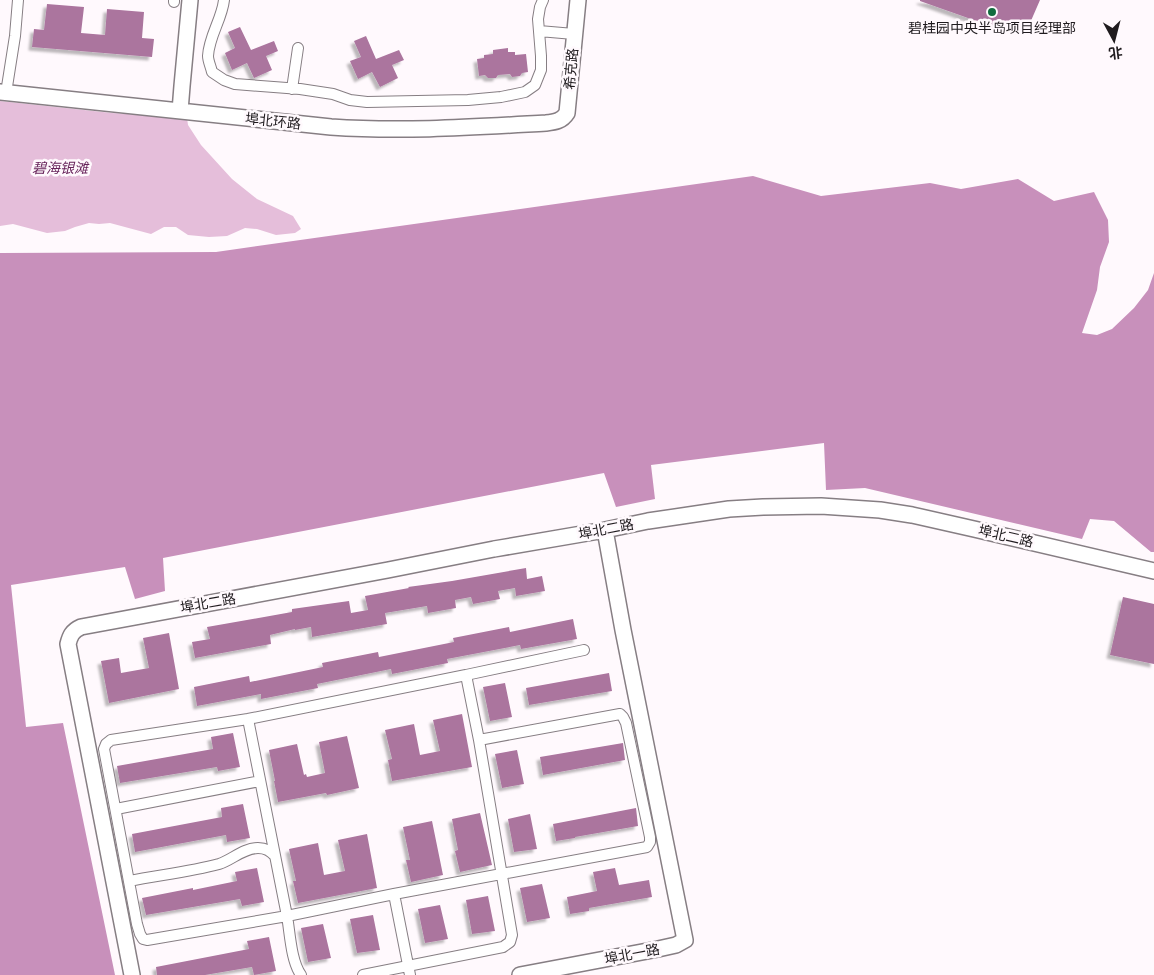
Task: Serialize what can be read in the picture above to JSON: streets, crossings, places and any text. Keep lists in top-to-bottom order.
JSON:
{
  "streets": {
    "street": [
      "希克路",
      "埠北环路",
      "埠北二路",
      "埠北一路"
    ]
  },
  "crossings": [
    ["希克路", "埠北环路"],
    ["埠北二路", "埠北一路"]
  ],
  "parks": ["碧海银滩"],
  "places": ["碧桂园中央半岛项目经理部"],
  "north": "bottom"
}
